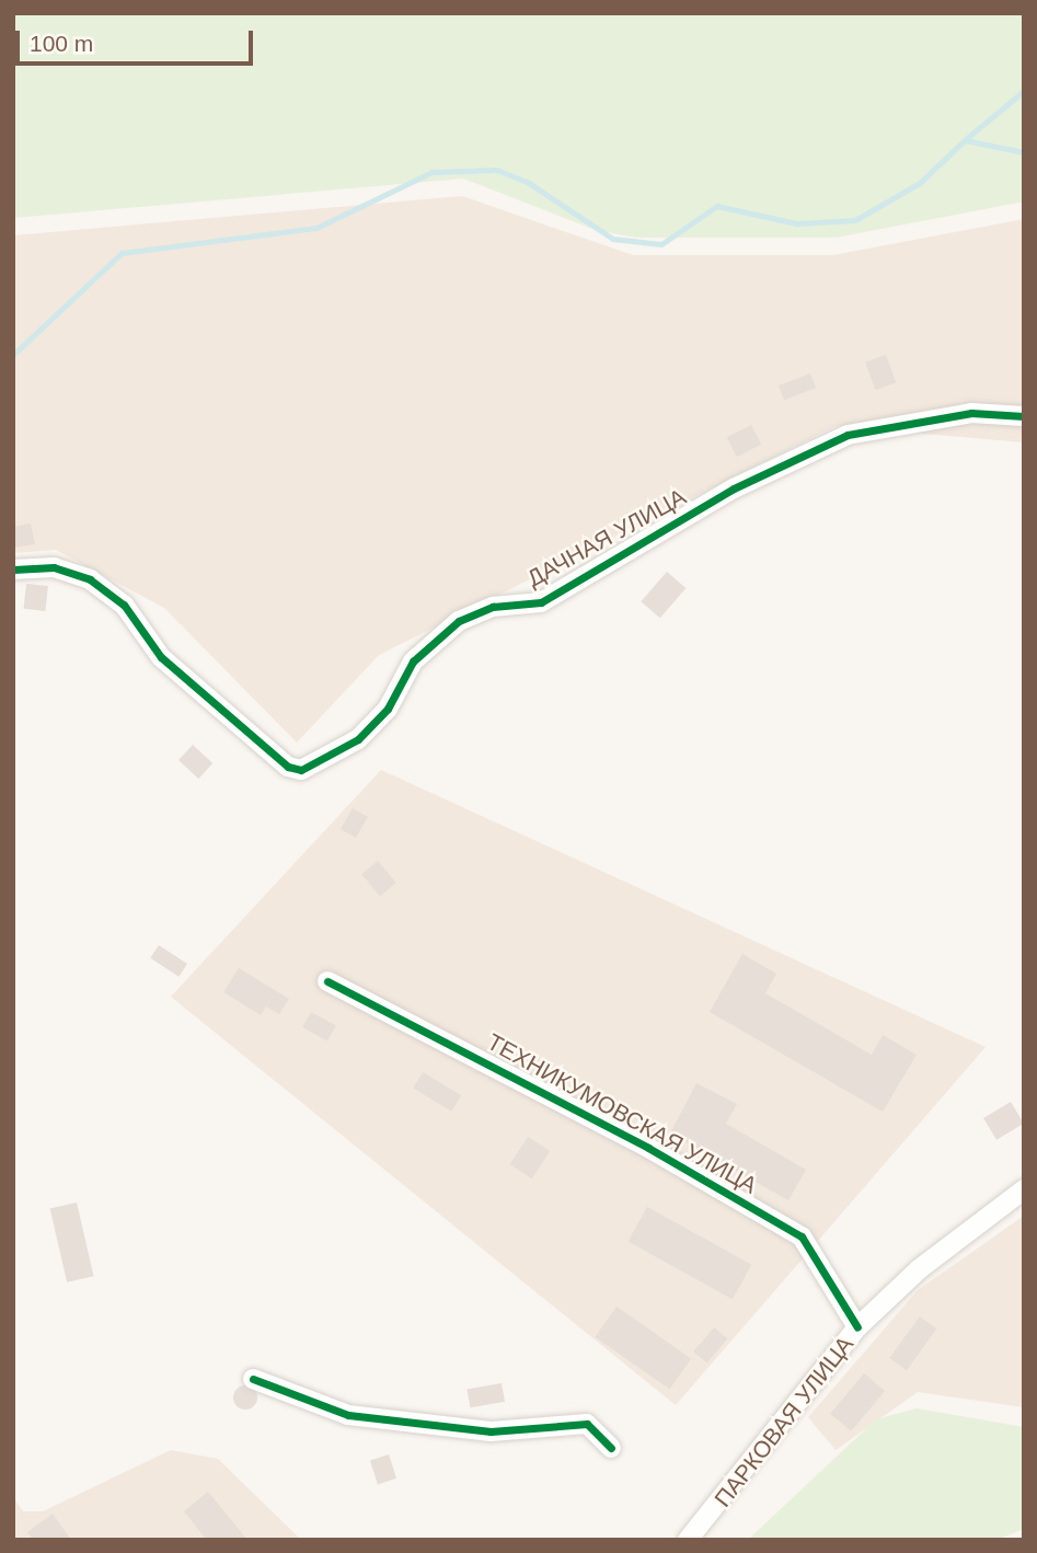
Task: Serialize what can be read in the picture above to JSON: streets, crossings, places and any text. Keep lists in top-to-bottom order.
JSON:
{
  "streets": {
    "street": ["ДАЧНАЯ УЛИЦА", "ТЕХНИКУМОВСКАЯ УЛИЦА", "ПАРКОВАЯ УЛИЦА"]
  },
  "crossings": [
    ["ТЕХНИКУМОВСКАЯ УЛИЦА", "ПАРКОВАЯ УЛИЦА"]
  ],
  "scale_bar": "100 m"
}
